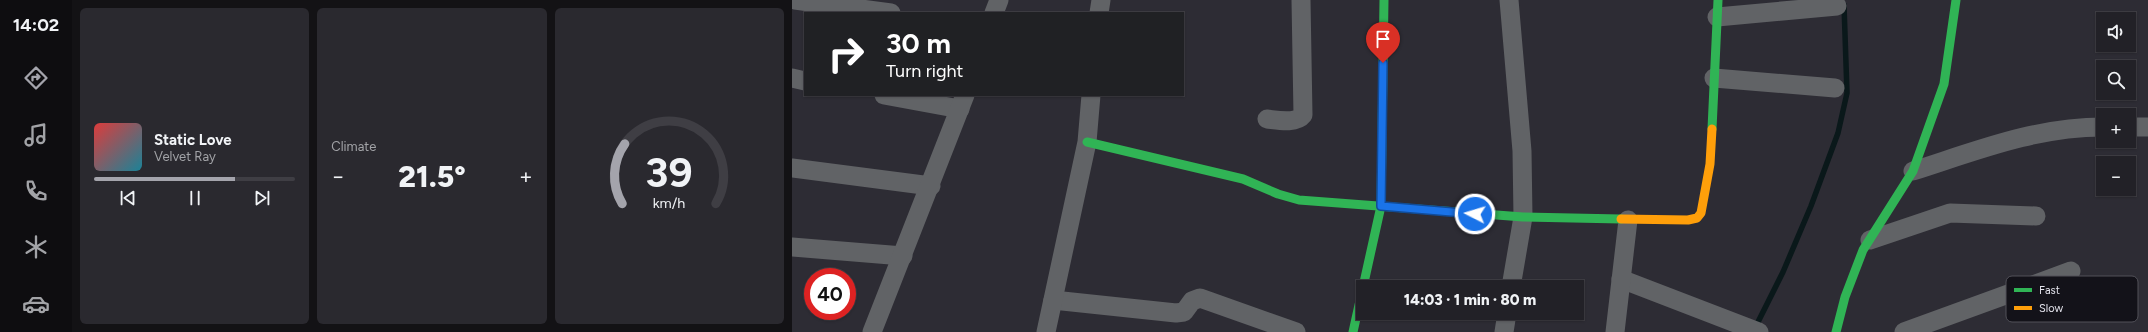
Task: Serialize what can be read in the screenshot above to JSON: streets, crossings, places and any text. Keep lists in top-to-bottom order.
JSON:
{
  "legend": ["Fast", "Slow"],
  "page": {
    "tabs": "14:02",
    "tile": "Climate",
    "map_buttons": ["+", "−"],
    "turn": ["30 m", "Turn right"],
    "song": ["Static Love", "Velvet Ray"],
    "heat": ["−", "21.5°", "+"],
    "limit": "40",
    "trip": "14:03 · 1 min · 80 m",
    "gauge": ["39", "km/h"]
  }
}
